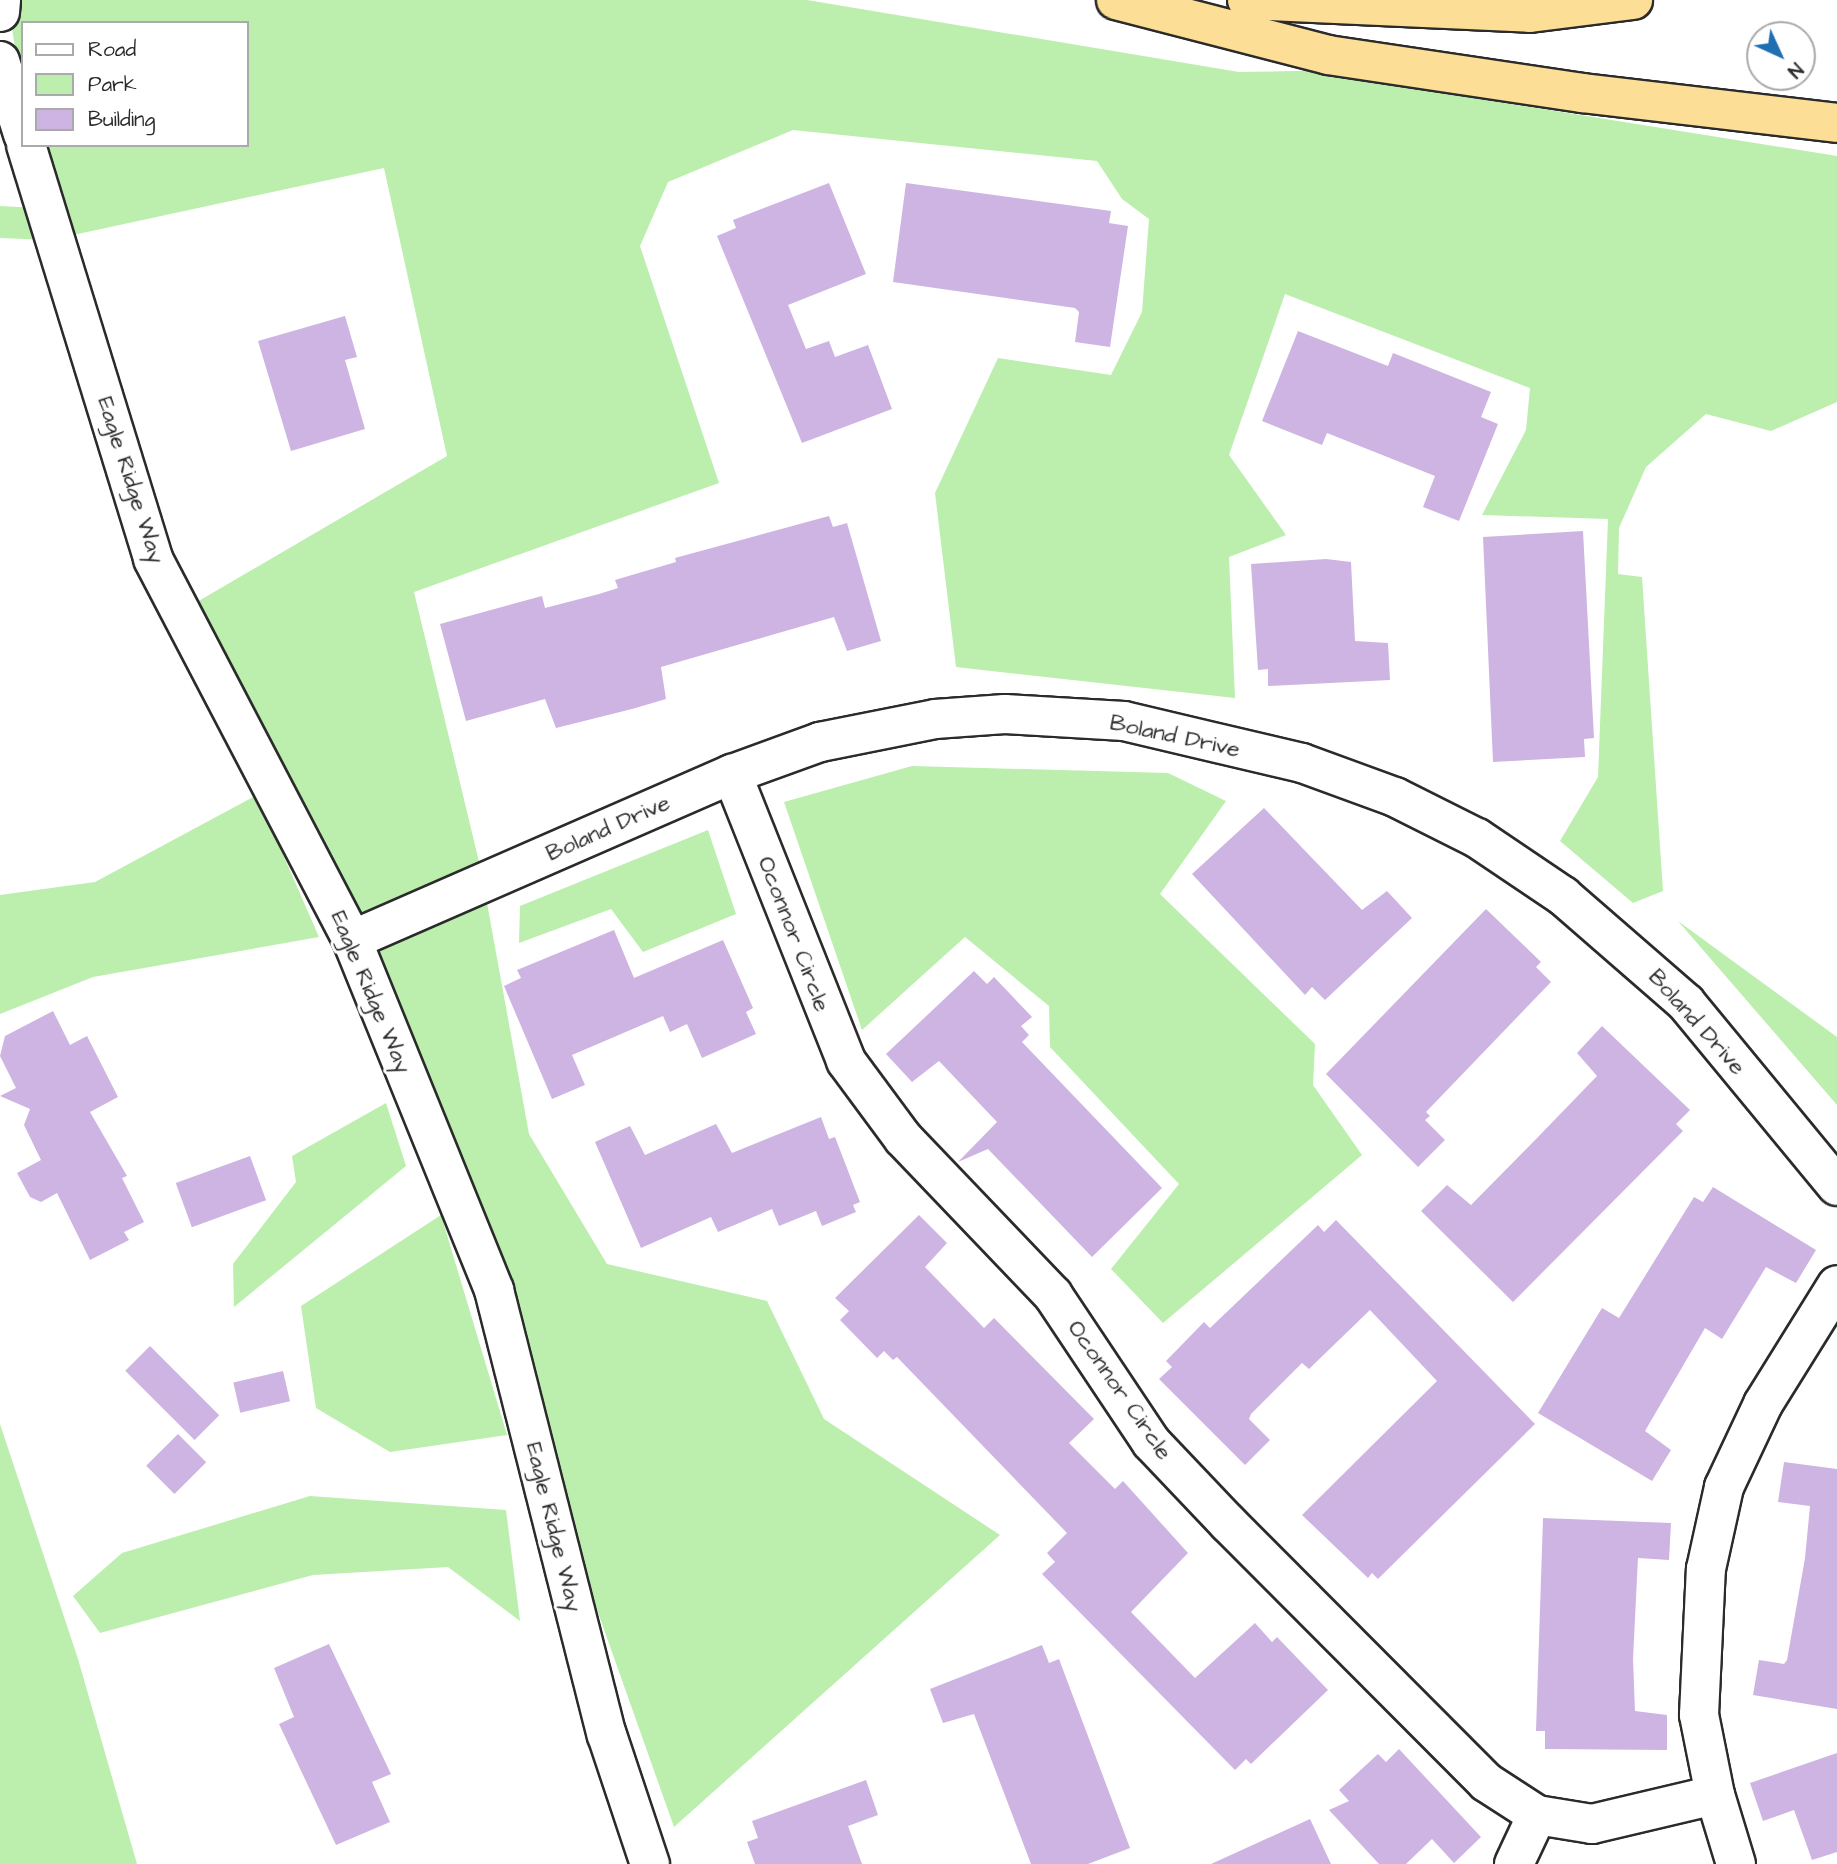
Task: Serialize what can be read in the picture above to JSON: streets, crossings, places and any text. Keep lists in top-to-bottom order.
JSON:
{
  "streets": {
    "street": ["Eagle Ridge Way", "Boland Drive", "Oconnor Circle"]
  },
  "crossings": [
    ["Eagle Ridge Way", "Boland Drive"],
    ["Boland Drive", "Oconnor Circle"]
  ],
  "legend": ["Road", "Park", "Building"],
  "north": "bottom right"
}
